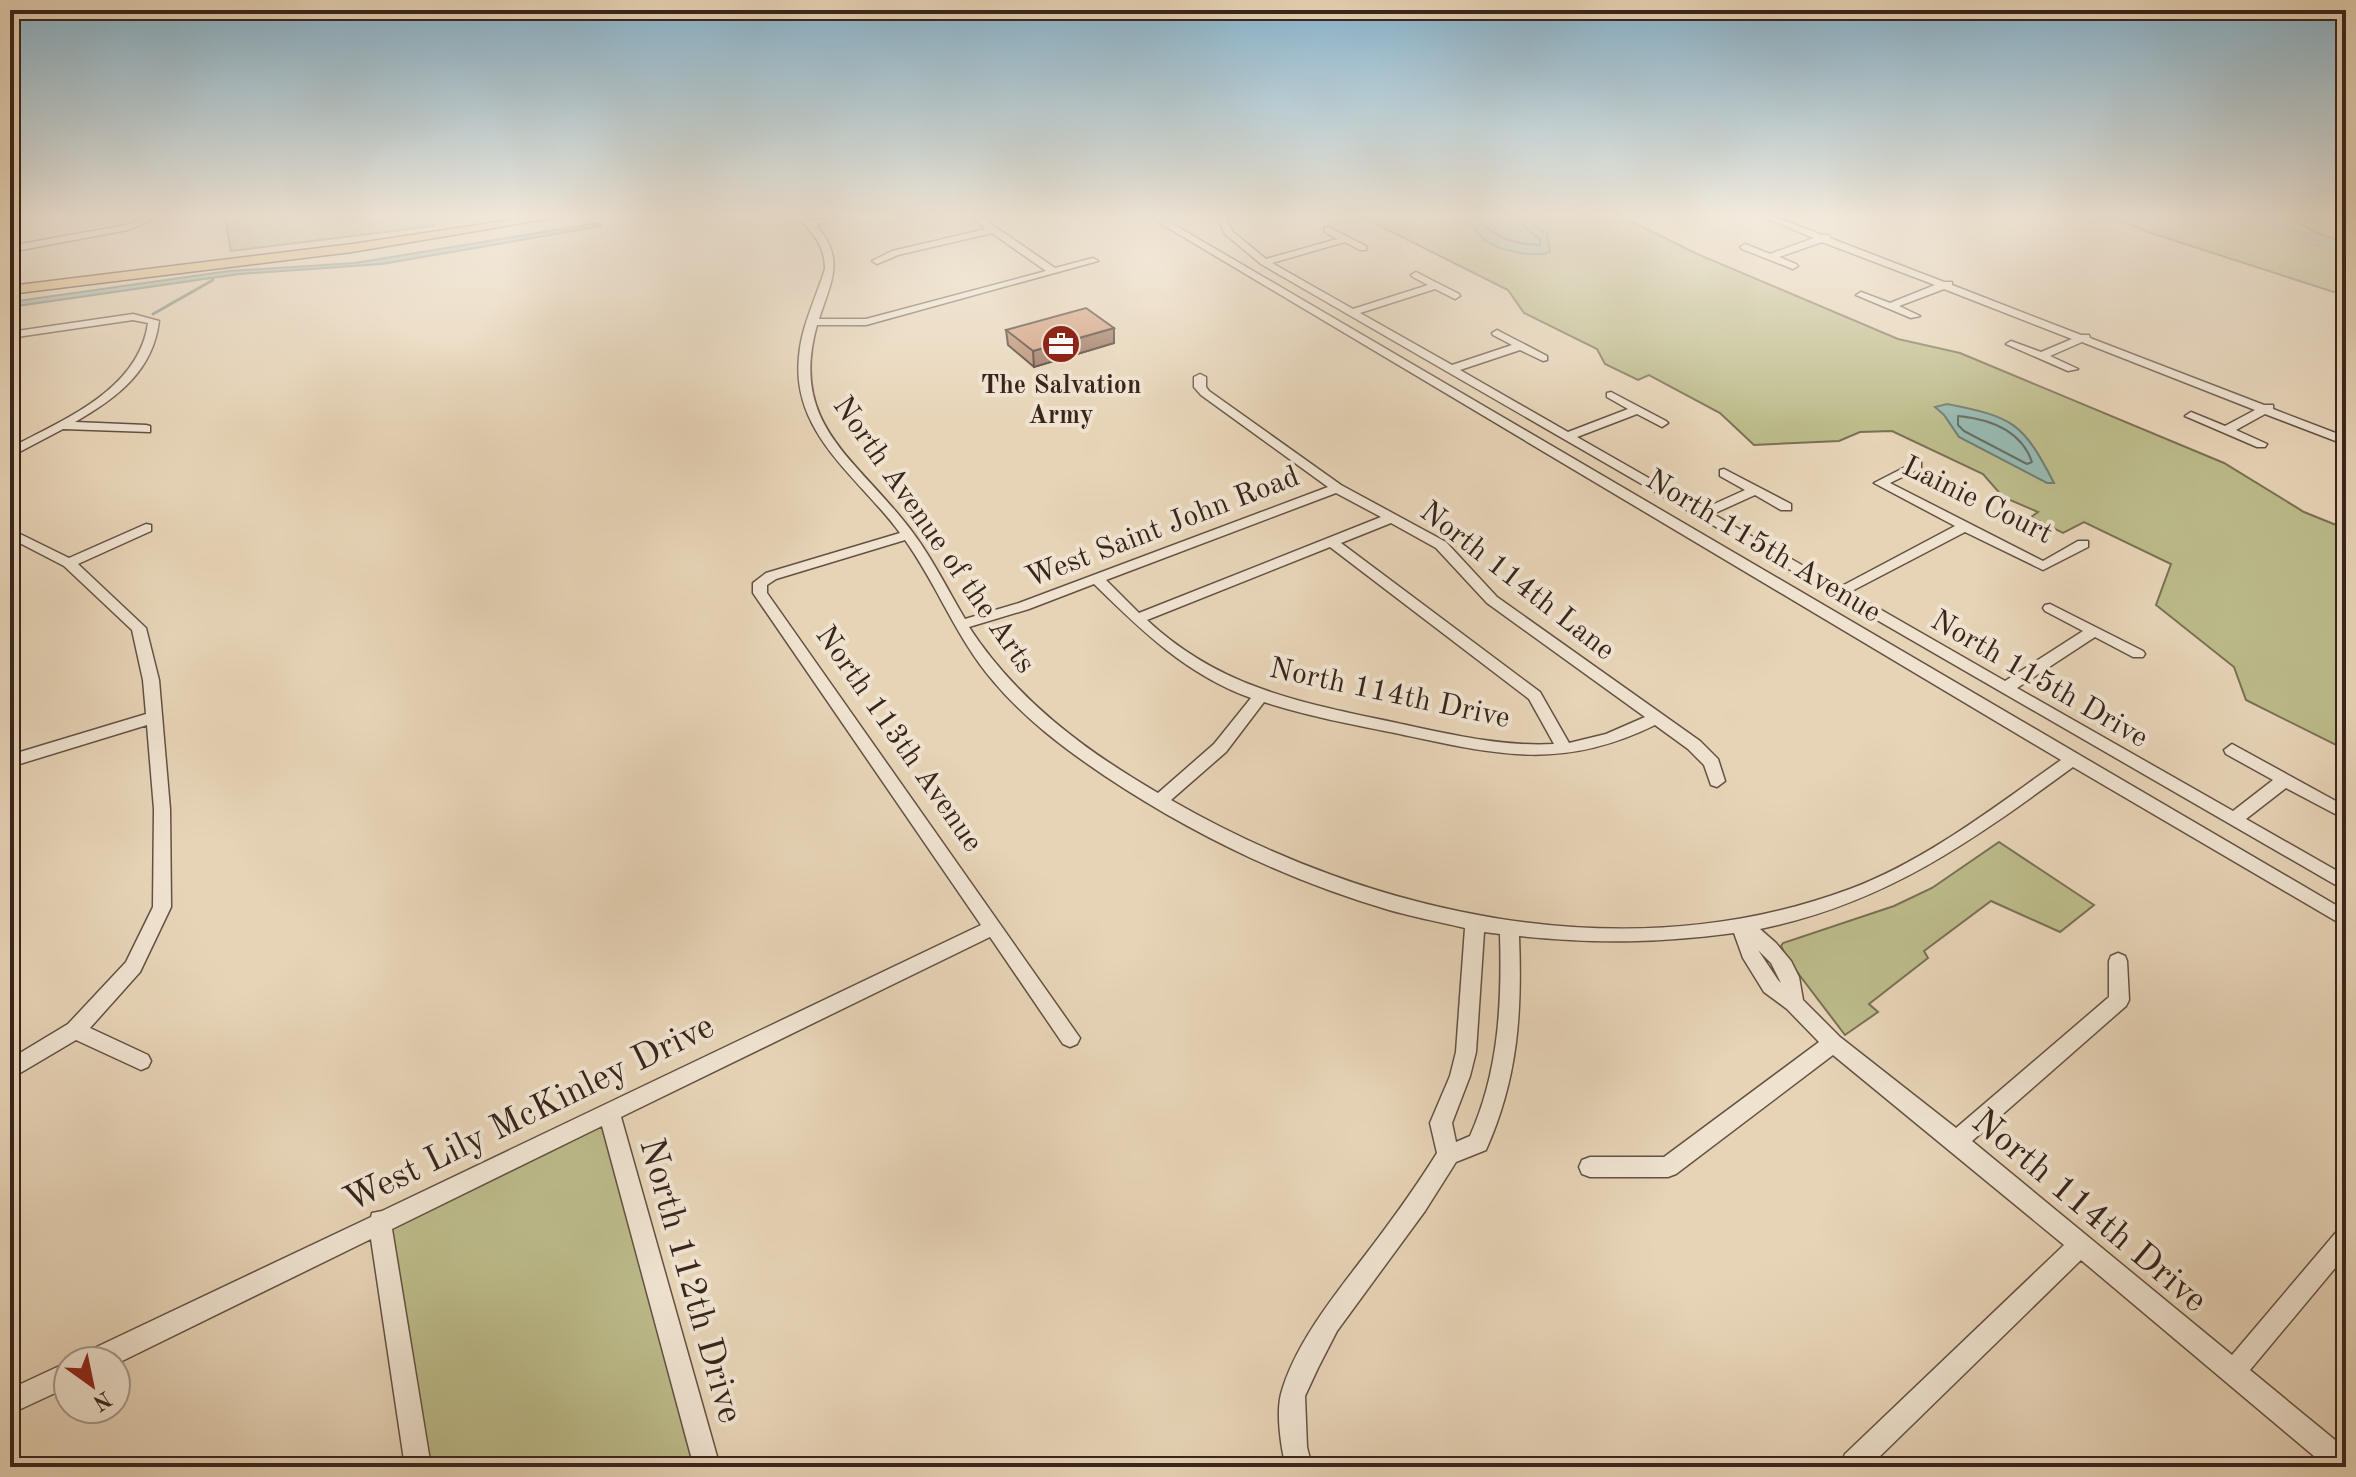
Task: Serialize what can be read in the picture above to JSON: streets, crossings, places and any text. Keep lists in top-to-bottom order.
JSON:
{
  "streets": {
    "street": [
      "Lainie Court",
      "West Saint John Road",
      "North Avenue of the Arts",
      "North 115th Avenue",
      "North 114th Lane",
      "North 115th Drive",
      "North 114th Drive",
      "North 113th Avenue",
      "West Lily McKinley Drive",
      "North 112th Drive"
    ]
  },
  "crossings": [
    ["West Saint John Road", "North Avenue of the Arts"],
    ["West Saint John Road", "North 114th Lane"],
    ["West Saint John Road", "North 114th Drive"],
    ["North Avenue of the Arts", "North 115th Avenue"],
    ["North Avenue of the Arts", "North 114th Drive"],
    ["North Avenue of the Arts", "North 113th Avenue"],
    ["North 114th Lane", "North 114th Drive"],
    ["North 113th Avenue", "West Lily McKinley Drive"],
    ["West Lily McKinley Drive", "North 112th Drive"]
  ],
  "places": {
    "office": ["The Salvation Army"]
  },
  "north": "bottom right"
}
